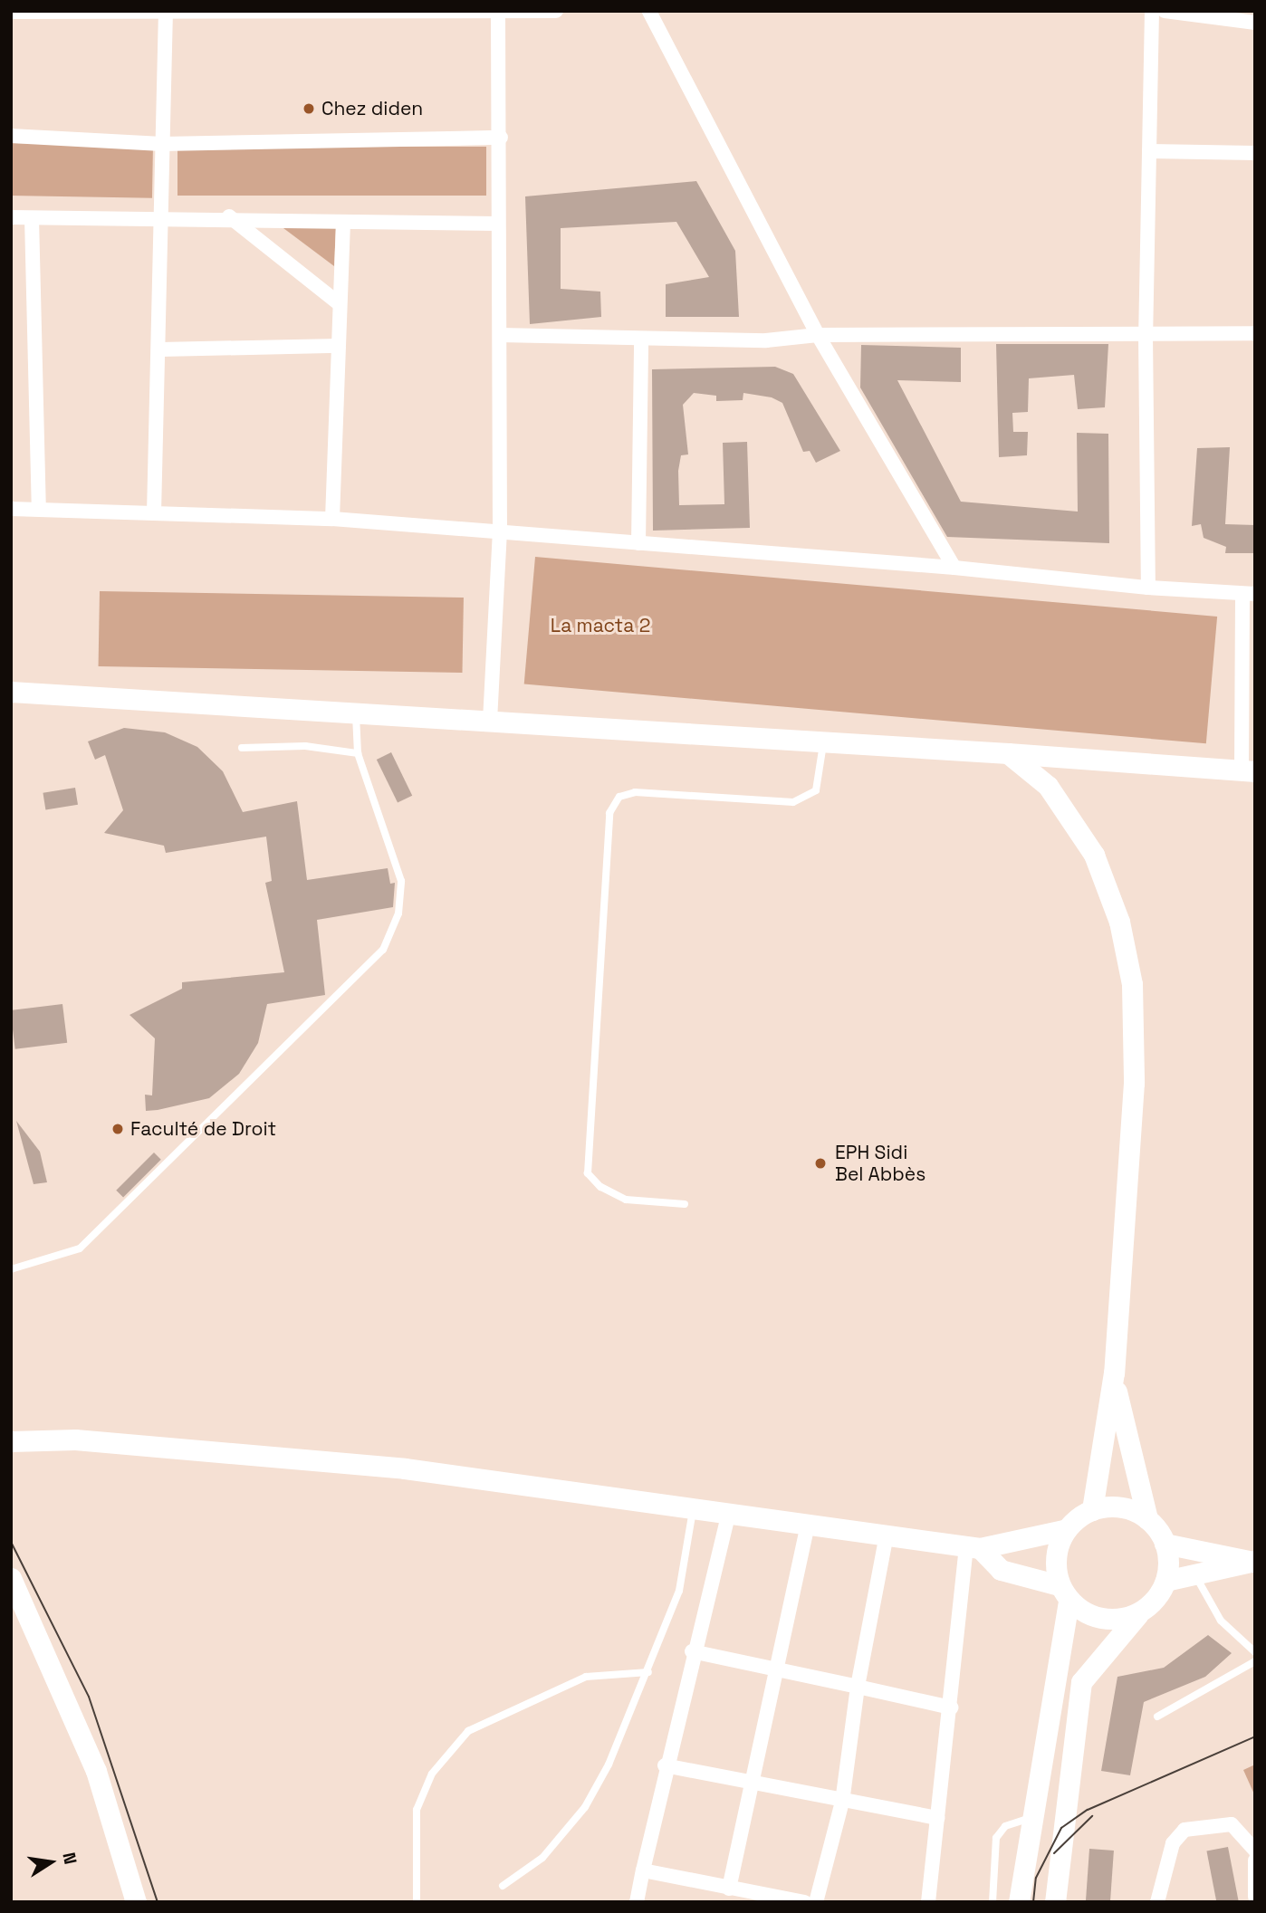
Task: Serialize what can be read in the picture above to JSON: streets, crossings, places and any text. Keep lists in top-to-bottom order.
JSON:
{
  "parks": ["La macta 2"],
  "places": ["Chez diden", "Faculté de Droit", "EPH Sidi Bel Abbès"],
  "north": "right"
}
